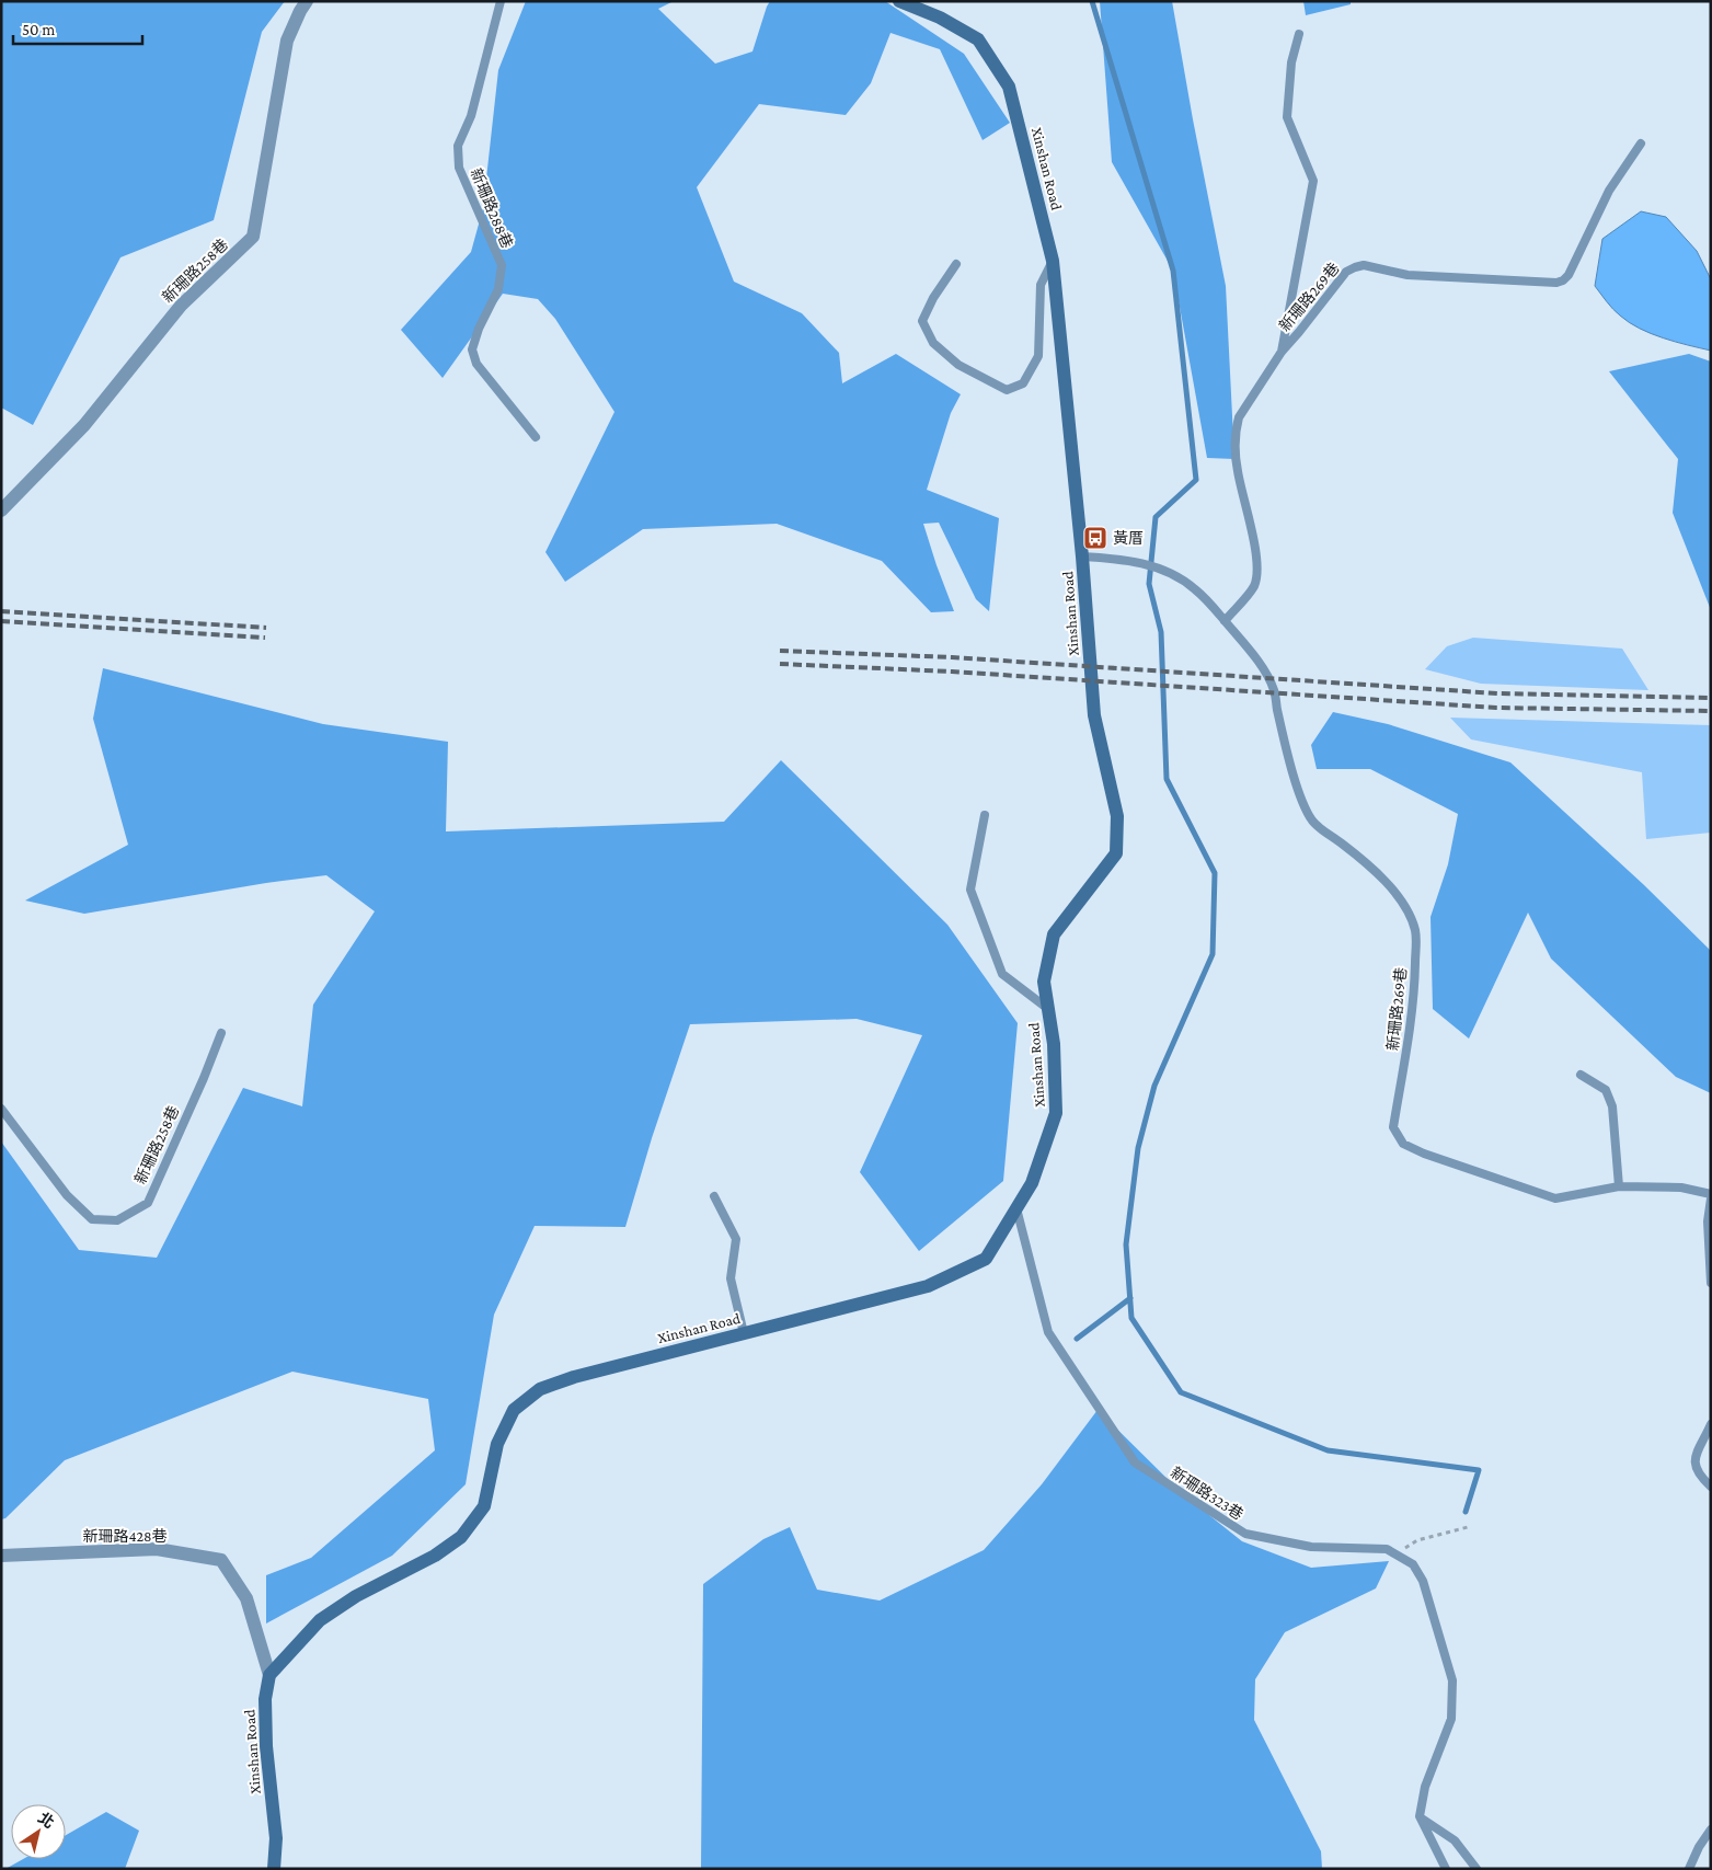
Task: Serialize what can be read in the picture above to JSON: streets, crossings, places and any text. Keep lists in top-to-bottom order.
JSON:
{
  "streets": {
    "street": ["Xinshan Road", "新珊路258巷", "新珊路428巷"],
    "lane": ["新珊路288巷", "新珊路269巷", "新珊路323巷"]
  },
  "crossings": [
    ["Xinshan Road", "新珊路269巷"],
    ["Xinshan Road", "新珊路323巷"],
    ["Xinshan Road", "新珊路428巷"]
  ],
  "places": {
    "bus stop": ["黃厝"]
  },
  "scale_bar": "50 m",
  "north": "top right"
}
